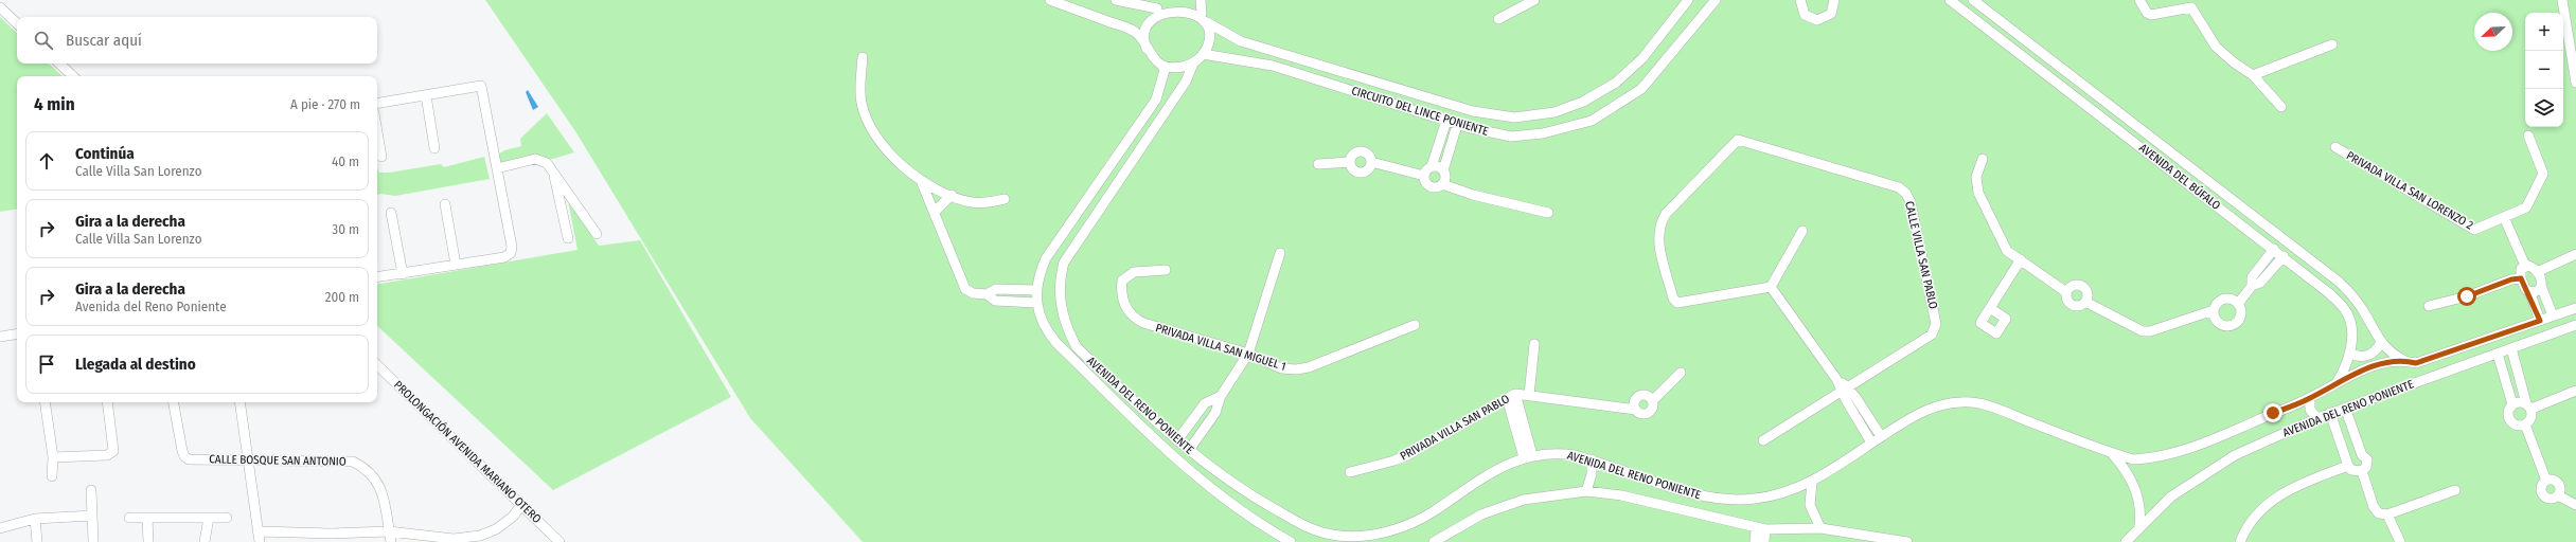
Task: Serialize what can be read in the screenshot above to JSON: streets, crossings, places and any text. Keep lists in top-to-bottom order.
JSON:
{
  "streets": {
    "street": [
      "CIRCUITO DEL LINCE PONIENTE",
      "AVENIDA DEL BÚFALO",
      "PRIVADA VILLA SAN LORENZO 2",
      "CALLE VILLA SAN PABLO",
      "PRIVADA VILLA SAN MIGUEL 1",
      "AVENIDA DEL RENO PONIENTE",
      "PRIVADA VILLA SAN PABLO",
      "PROLONGACIÓN AVENIDA MARIANO OTERO",
      "CALLE BOSQUE SAN ANTONIO"
    ]
  },
  "crossings": [
    ["CIRCUITO DEL LINCE PONIENTE", "AVENIDA DEL RENO PONIENTE"],
    ["AVENIDA DEL BÚFALO", "AVENIDA DEL RENO PONIENTE"]
  ],
  "north": "bottom left",
  "page": {
    "map_buttons": ["+", "−"],
    "search": "Buscar aquí",
    "heading": ["4 min", "A pie · 270 m"],
    "list": [
      ["Continúa", "Calle Villa San Lorenzo", "40 m"],
      ["Gira a la derecha", "Calle Villa San Lorenzo", "30 m"],
      ["Gira a la derecha", "Avenida del Reno Poniente", "200 m"],
      "Llegada al destino"
    ]
  }
}
